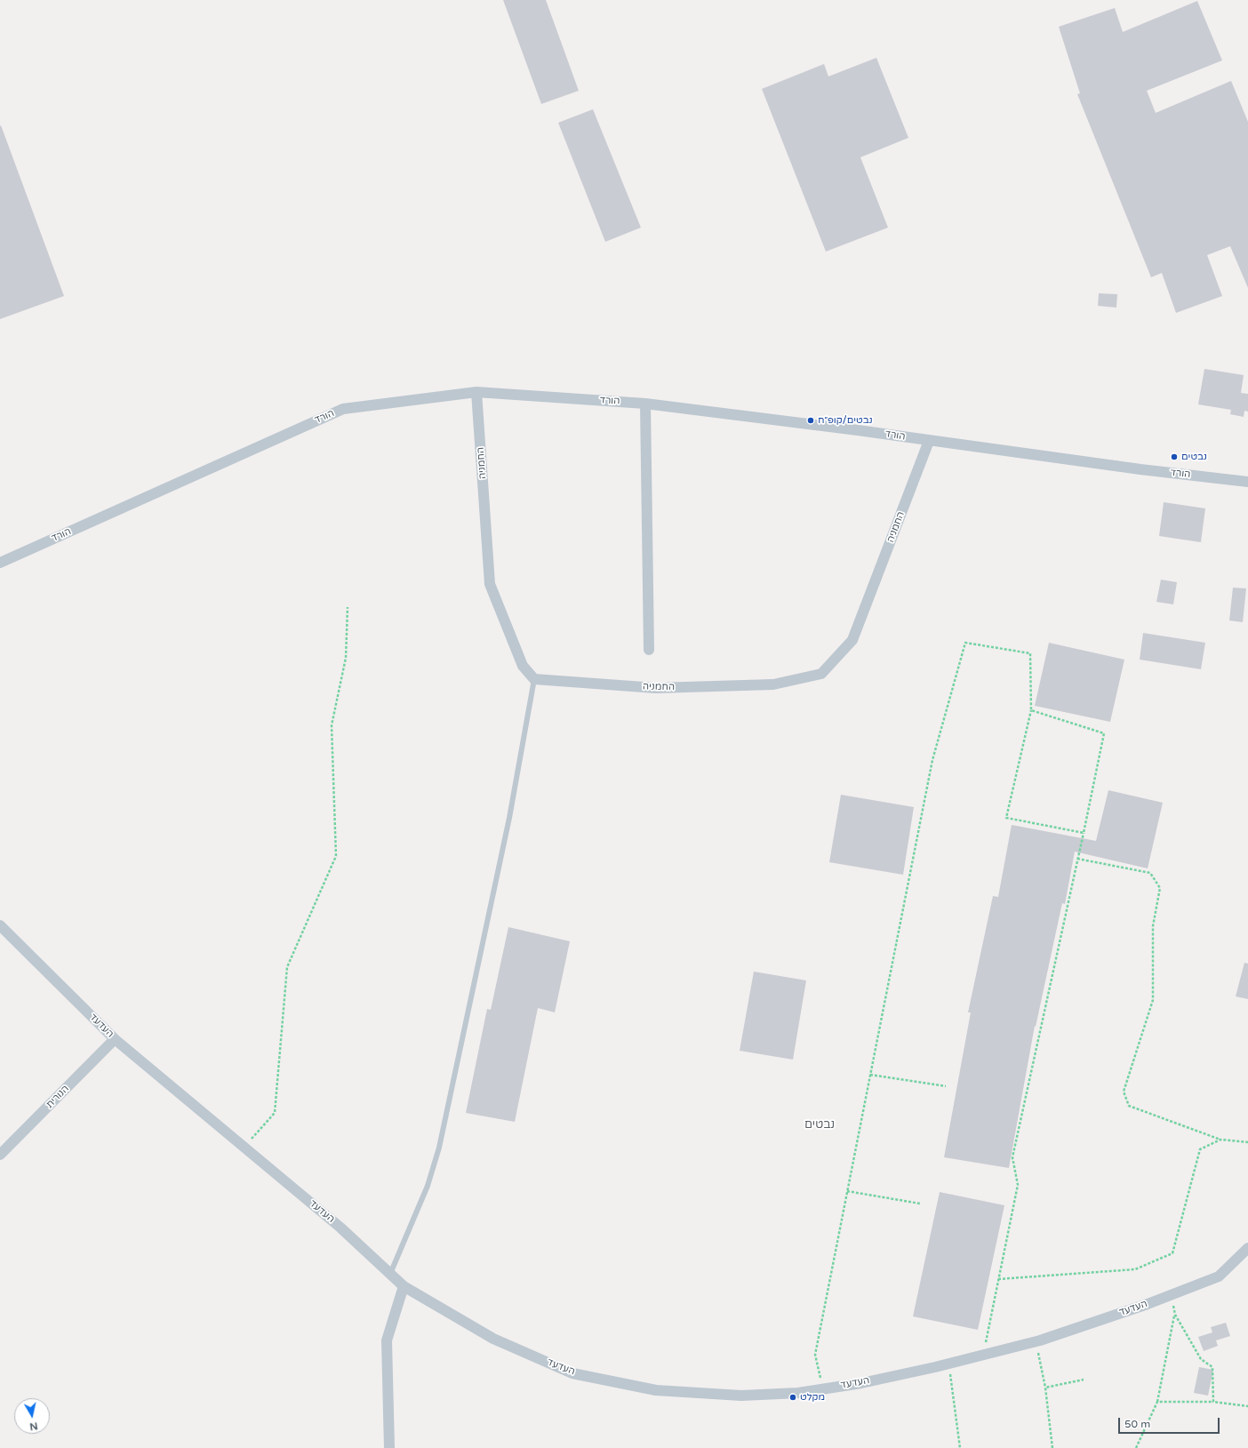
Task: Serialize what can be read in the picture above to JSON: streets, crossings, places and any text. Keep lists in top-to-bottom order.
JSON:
{
  "streets": {
    "street": [
      "הורד",
      "החמניה",
      "העדעד",
      "הנורית"
    ]
  },
  "crossings": [
    ["הורד", "החמניה"],
    ["העדעד", "הנורית"]
  ],
  "districts": ["נבטים"],
  "places": ["נבטים/קופ״ח", "נבטים", "מקלט"],
  "scale_bar": "50 m",
  "north": "bottom"
}
